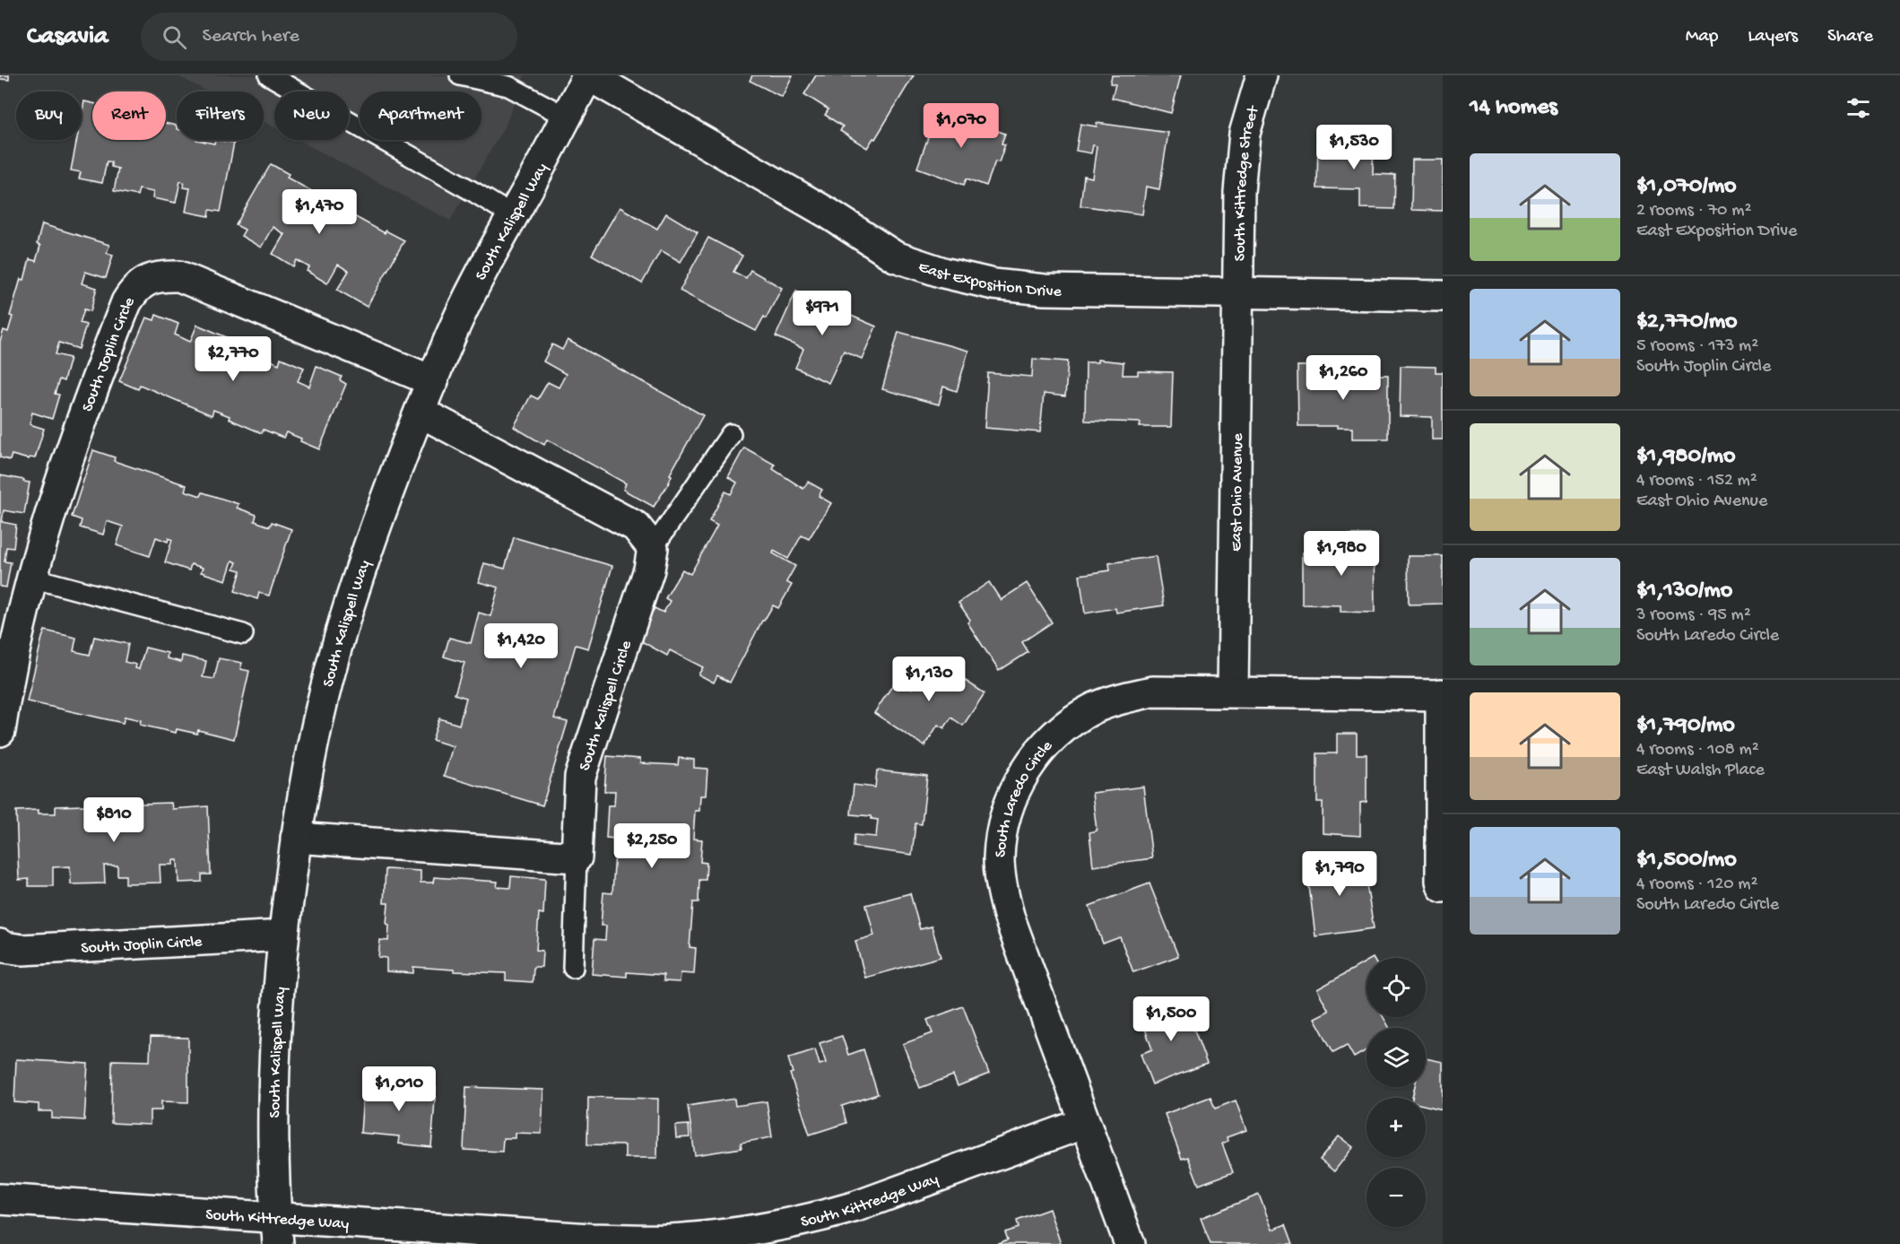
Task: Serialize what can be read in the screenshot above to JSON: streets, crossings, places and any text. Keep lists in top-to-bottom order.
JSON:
{
  "streets": {
    "street": [
      "South Kittredge Street",
      "South Kalispell Way",
      "East Exposition Drive",
      "South Joplin Circle",
      "East Ohio Avenue",
      "South Kalispell Circle",
      "South Laredo Circle",
      "South Kittredge Way"
    ]
  },
  "crossings": [
    ["South Kittredge Street", "East Exposition Drive"],
    ["South Kittredge Street", "East Ohio Avenue"],
    ["South Kalispell Way", "East Exposition Drive"],
    ["South Kalispell Way", "South Joplin Circle"],
    ["South Kalispell Way", "South Kittredge Way"],
    ["East Exposition Drive", "East Ohio Avenue"],
    ["East Ohio Avenue", "South Laredo Circle"],
    ["South Laredo Circle", "South Kittredge Way"]
  ],
  "page": {
    "header": "Casavia",
    "search": "Search here",
    "nav": ["Map", "Layers", "Share"],
    "heading": "14 homes",
    "chip": [
      "Buy",
      "Rent",
      "Filters",
      "New",
      "Apartment"
    ],
    "price": [
      "$1,070",
      "$1,530",
      "$1,470",
      "$971",
      "$2,770",
      "$1,260",
      "$1,980",
      "$1,420",
      "$1,130",
      "$810",
      "$2,250",
      "$1,790",
      "$1,500",
      "$1,010"
    ],
    "list": [
      {
        "name": "$1,070/mo",
        "note": "2 rooms · 70 m² · East Exposition Drive"
      },
      {
        "name": "$2,770/mo",
        "note": "5 rooms · 173 m² · South Joplin Circle"
      },
      {
        "name": "$1,980/mo",
        "note": "4 rooms · 152 m² · East Ohio Avenue"
      },
      {
        "name": "$1,130/mo",
        "note": "3 rooms · 95 m² · South Laredo Circle"
      },
      {
        "name": "$1,790/mo",
        "note": "4 rooms · 108 m² · East Walsh Place"
      },
      {
        "name": "$1,500/mo",
        "note": "4 rooms · 120 m² · South Laredo Circle"
      }
    ],
    "map_buttons": ["+", "−"]
  }
}
